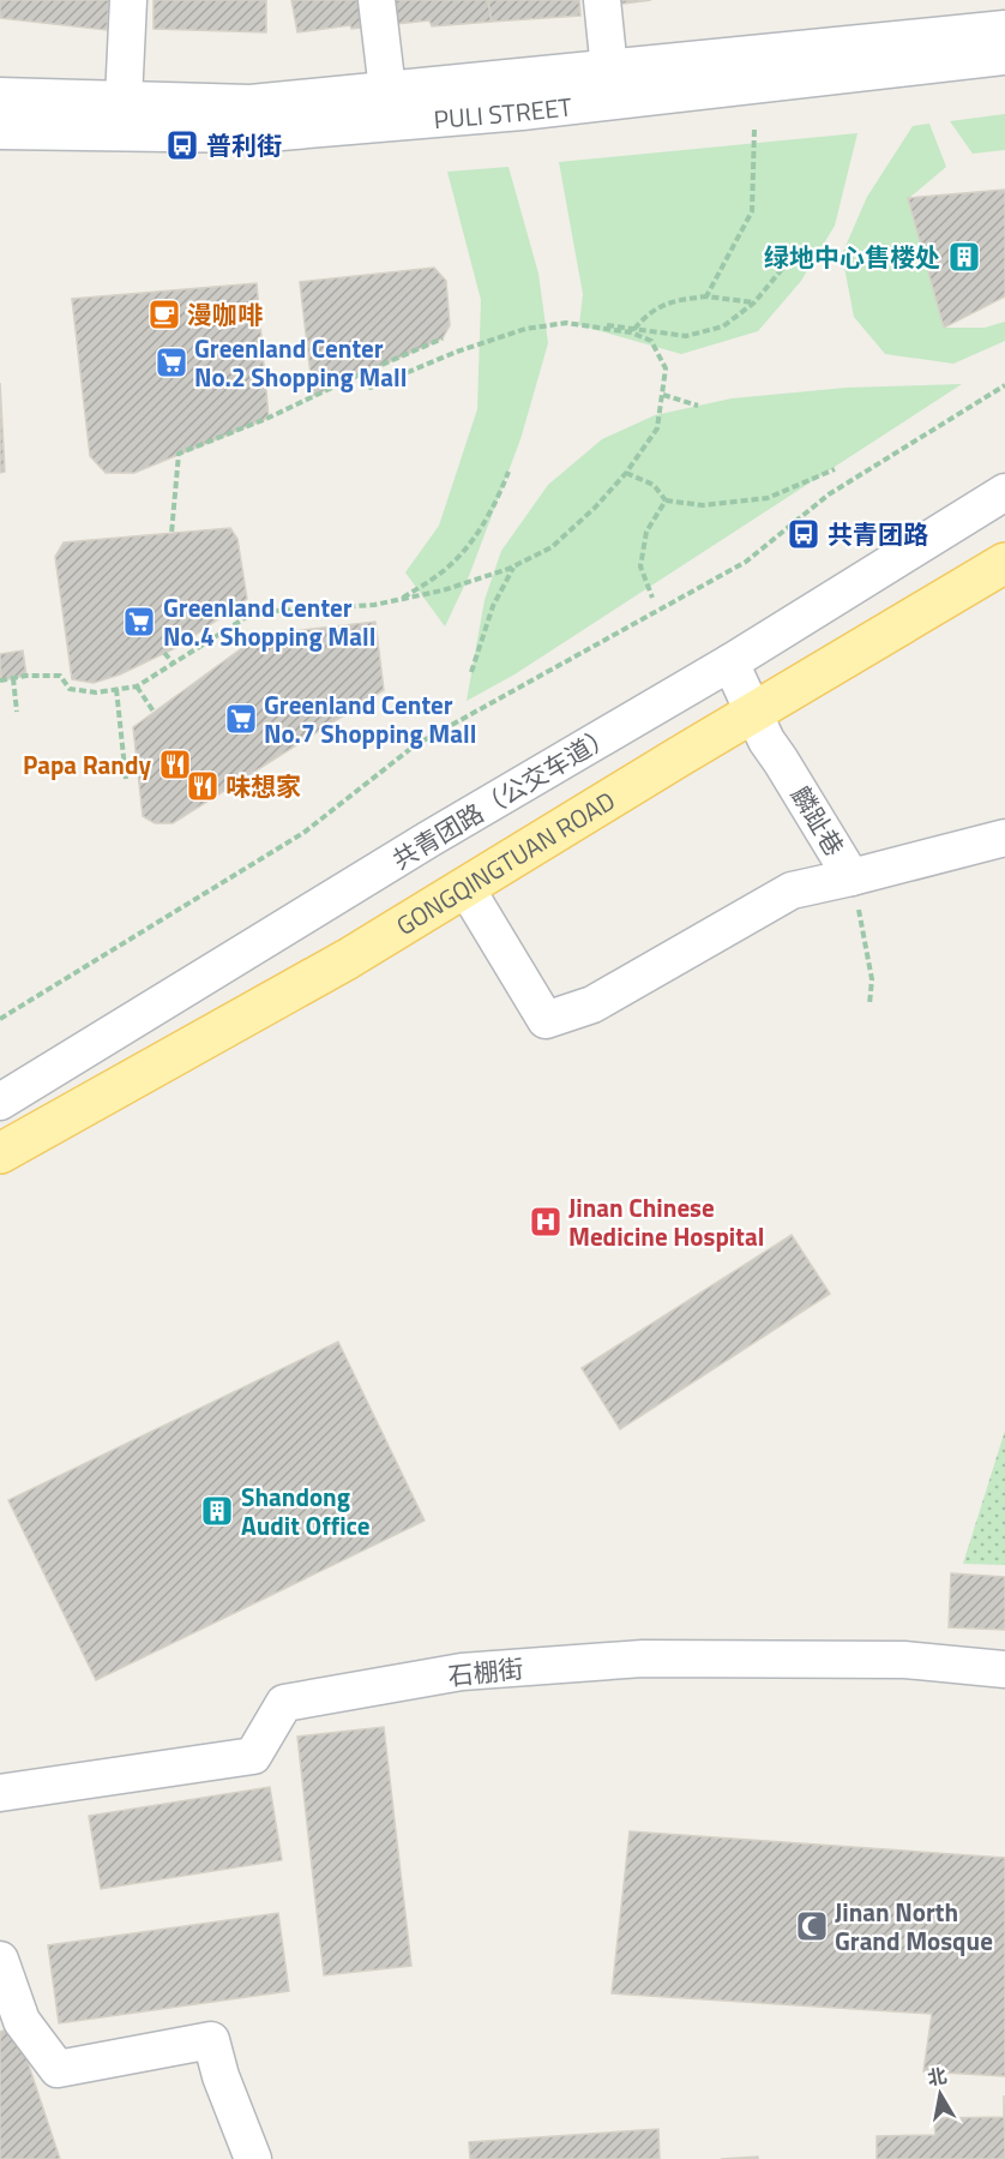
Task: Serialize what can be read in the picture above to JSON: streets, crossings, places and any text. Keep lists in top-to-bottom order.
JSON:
{
  "streets": {
    "main road": ["GONGQINGTUAN ROAD"],
    "street": [
      "PULI STREET",
      "共青团路（公交车道）",
      "麟趾巷",
      "石棚街"
    ]
  },
  "crossings": [
    ["共青团路（公交车道）", "麟趾巷"],
    ["麟趾巷", "GONGQINGTUAN ROAD"]
  ],
  "places": {
    "bus stop": ["普利街", "共青团路"],
    "building": ["绿地中心售楼处", "Shandong Audit Office"],
    "cafe": ["漫咖啡"],
    "supermarket": ["Greenland Center No.2 Shopping Mall", "Greenland Center No.4 Shopping Mall", "Greenland Center No.7 Shopping Mall"],
    "restaurant": ["Papa Randy", "味想家"],
    "hospital": ["Jinan Chinese Medicine Hospital"],
    "mosque": ["Jinan North Grand Mosque"]
  },
  "north": "top"
}
